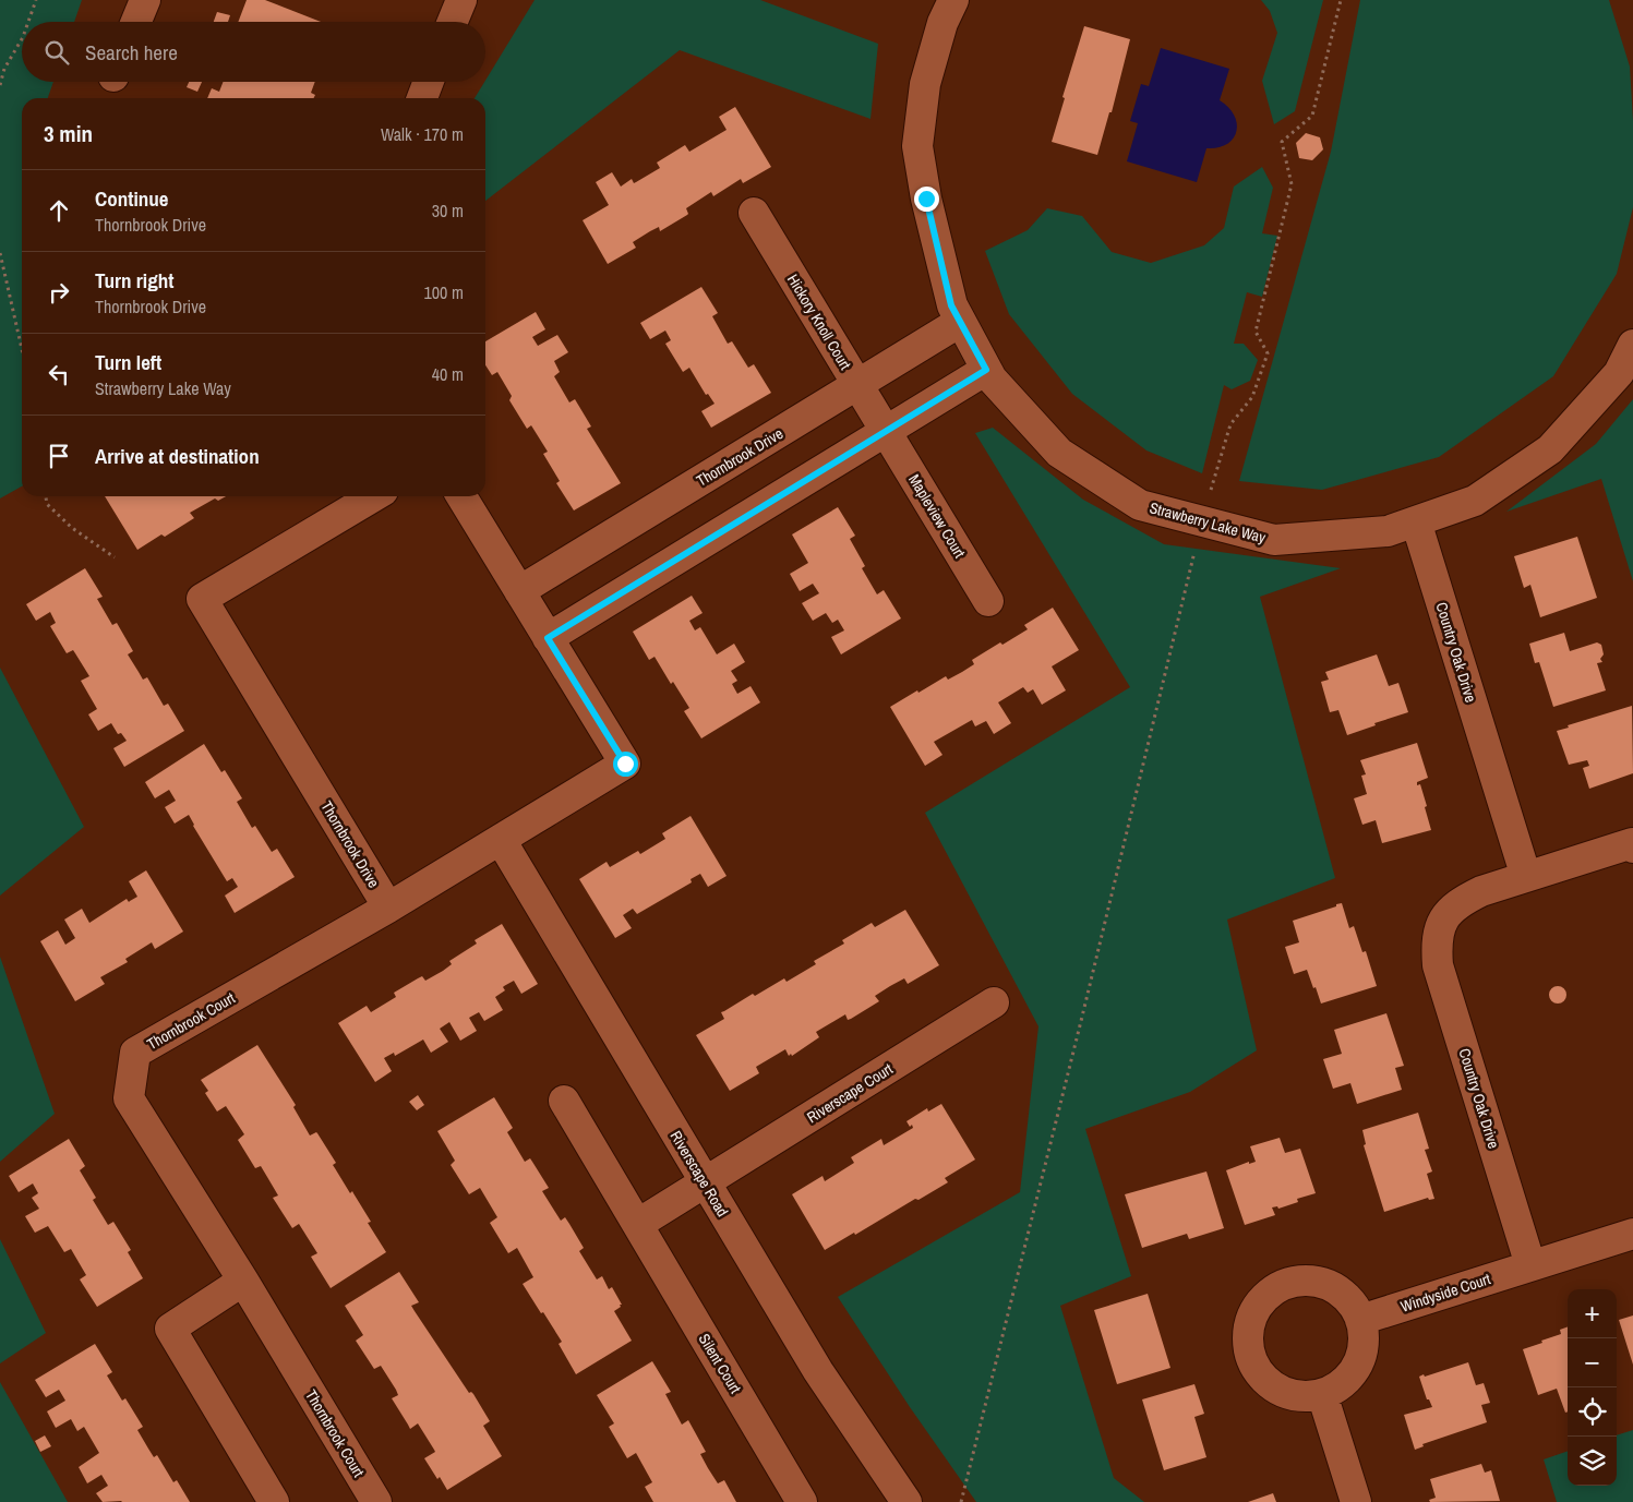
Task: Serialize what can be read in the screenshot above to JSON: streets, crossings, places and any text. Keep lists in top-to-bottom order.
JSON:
{
  "streets": {
    "street": [
      "Hickory Knoll Court",
      "Thornbrook Drive",
      "Mapleview Court",
      "Strawberry Lake Way",
      "Country Oak Drive",
      "Thornbrook Court",
      "Riverscape Court",
      "Riverscape Road",
      "Windyside Court",
      "Silent Court"
    ]
  },
  "crossings": [
    ["Hickory Knoll Court", "Thornbrook Drive"],
    ["Hickory Knoll Court", "Mapleview Court"],
    ["Thornbrook Drive", "Strawberry Lake Way"],
    ["Thornbrook Drive", "Thornbrook Court"],
    ["Strawberry Lake Way", "Country Oak Drive"],
    ["Country Oak Drive", "Windyside Court"],
    ["Riverscape Court", "Riverscape Road"]
  ],
  "page": {
    "search": "Search here",
    "heading": ["3 min", "Walk · 170 m"],
    "list": [
      ["Continue", "Thornbrook Drive", "30 m"],
      ["Turn right", "Thornbrook Drive", "100 m"],
      ["Turn left", "Strawberry Lake Way", "40 m"],
      "Arrive at destination"
    ],
    "map_buttons": ["+", "−"]
  }
}
